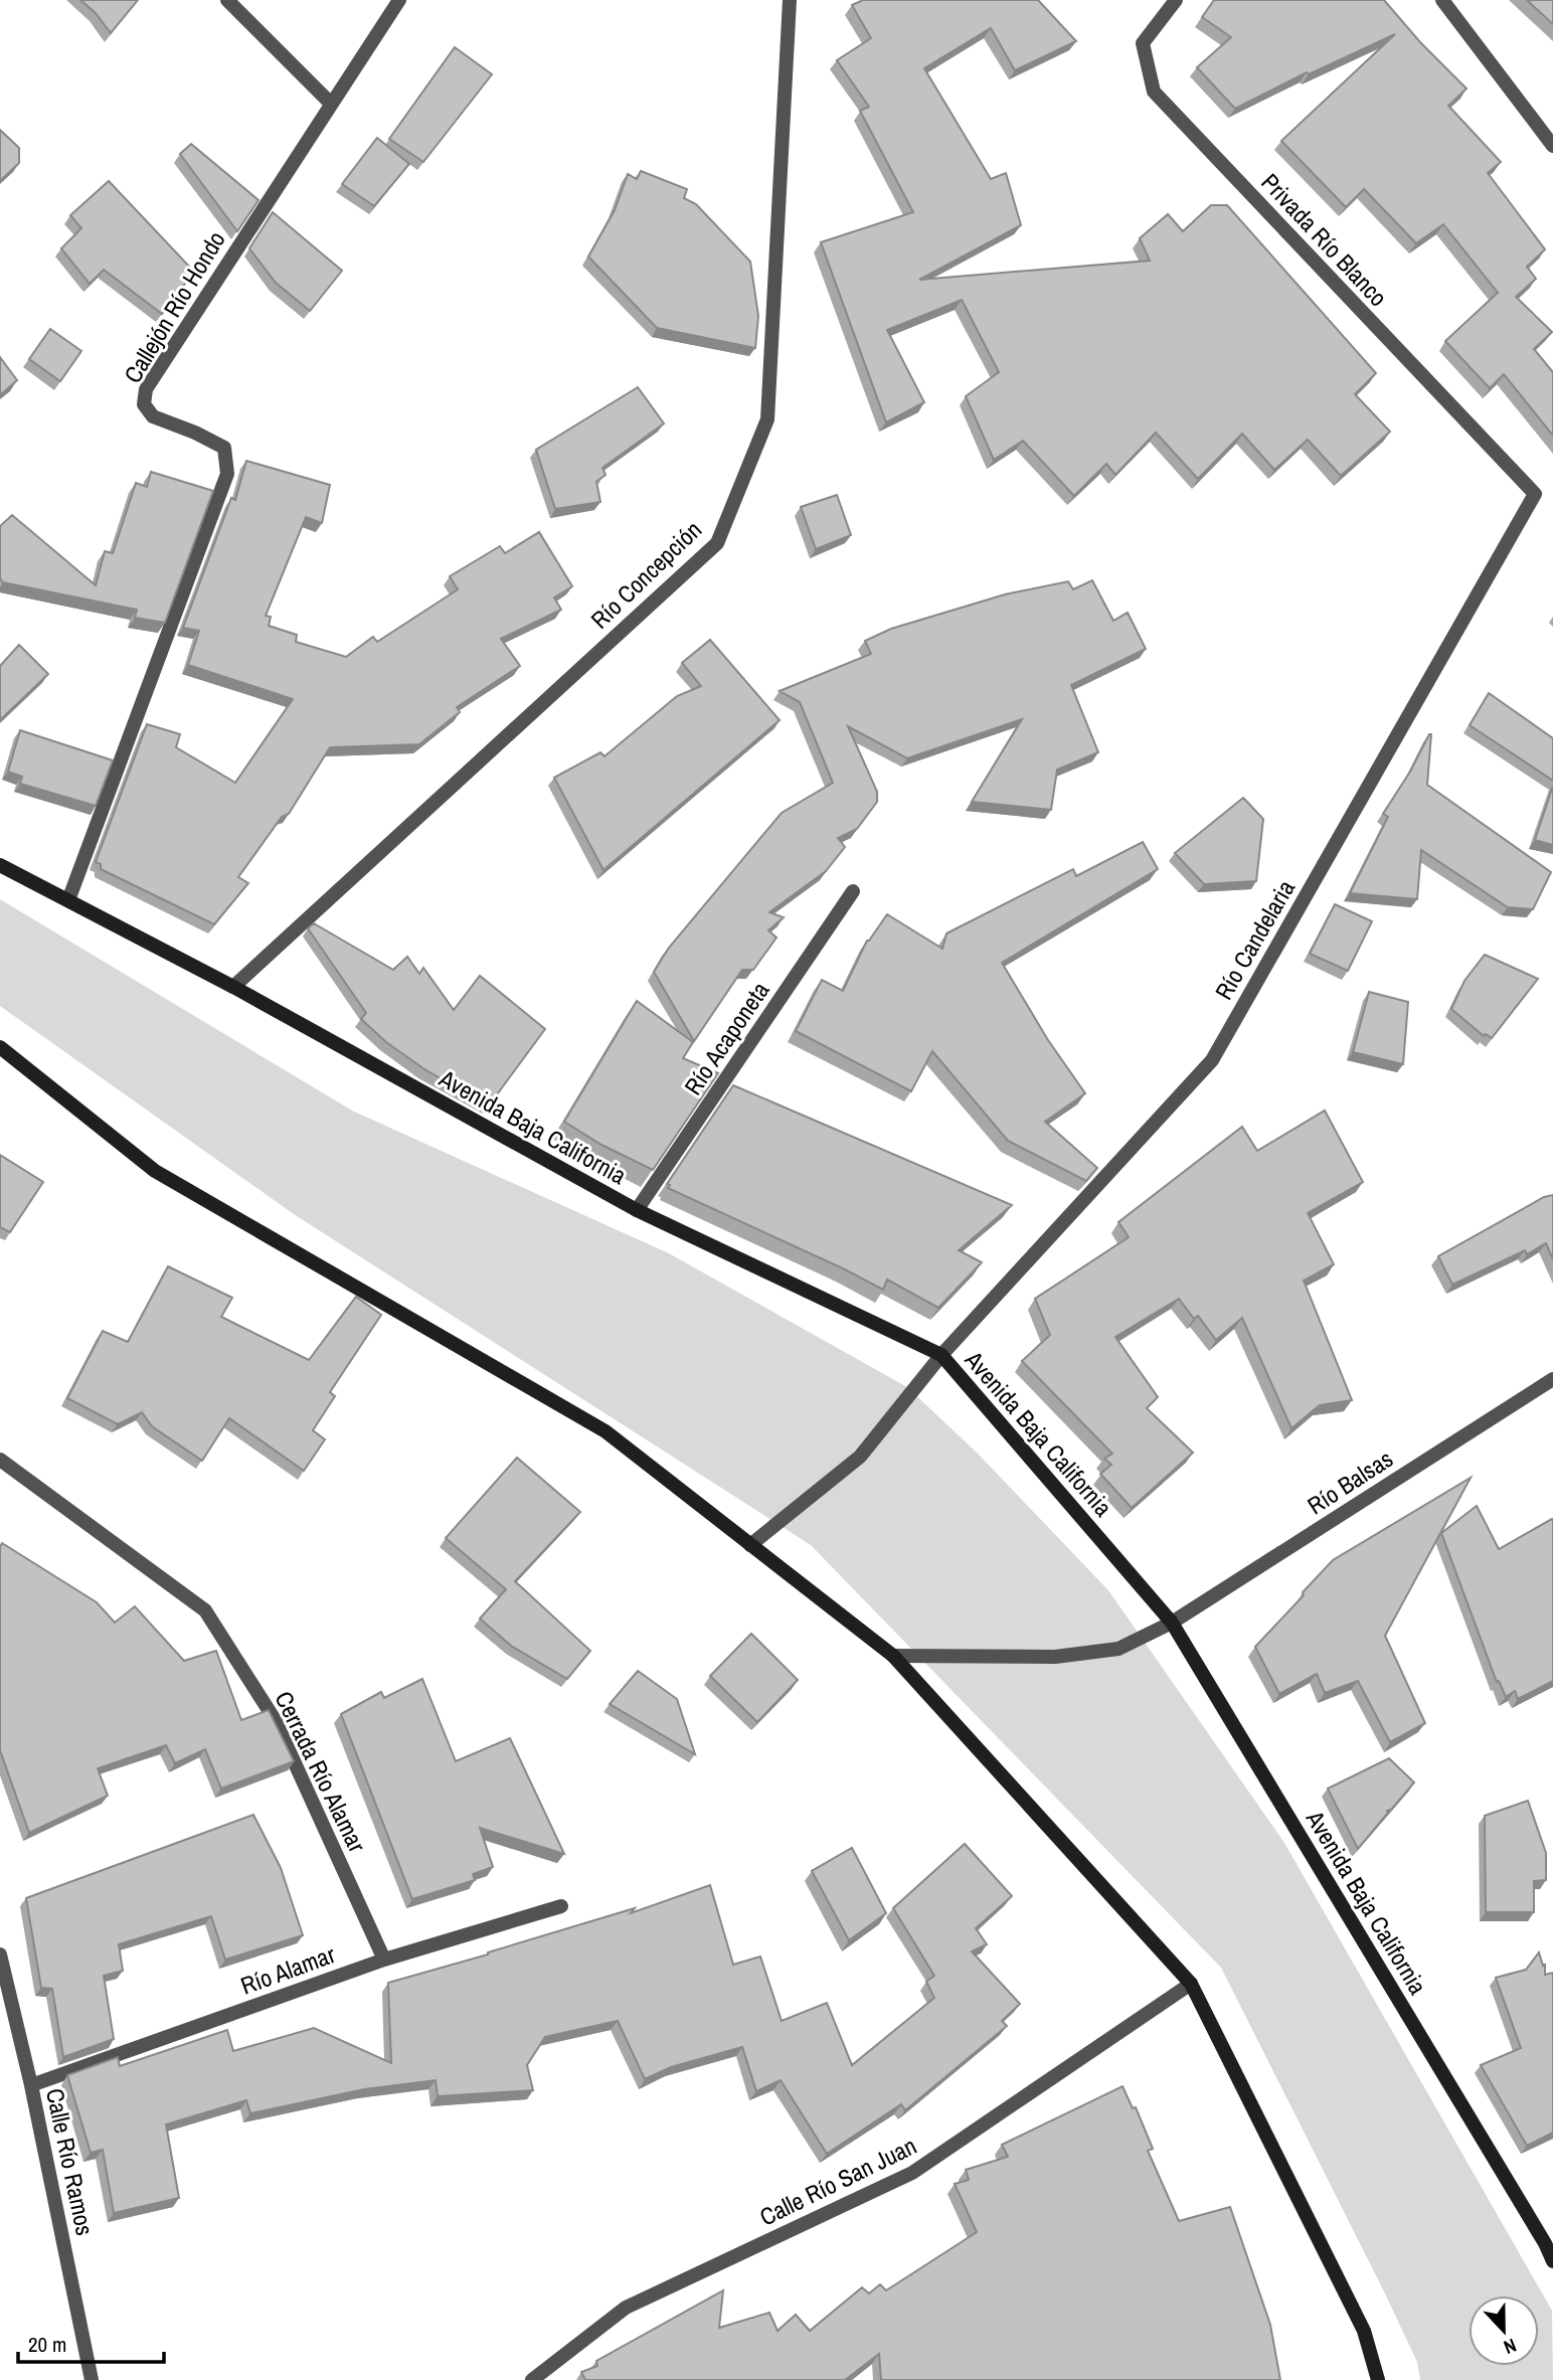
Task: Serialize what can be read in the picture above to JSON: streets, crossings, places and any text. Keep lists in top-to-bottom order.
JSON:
{
  "streets": {
    "street": [
      "Privada Río Blanco",
      "Callejón Río Hondo",
      "Río Concepción",
      "Río Candelaria",
      "Río Acaponeta",
      "Avenida Baja California",
      "Río Balsas",
      "Cerrada Río Alamar",
      "Río Alamar",
      "Calle Río Ramos",
      "Calle Río San Juan"
    ]
  },
  "crossings": [
    ["Privada Río Blanco", "Río Candelaria"],
    ["Callejón Río Hondo", "Avenida Baja California"],
    ["Río Concepción", "Avenida Baja California"],
    ["Río Candelaria", "Avenida Baja California"],
    ["Río Acaponeta", "Avenida Baja California"],
    ["Avenida Baja California", "Río Balsas"],
    ["Cerrada Río Alamar", "Río Alamar"],
    ["Río Alamar", "Calle Río Ramos"]
  ],
  "scale_bar": "20 m",
  "north": "bottom"
}
